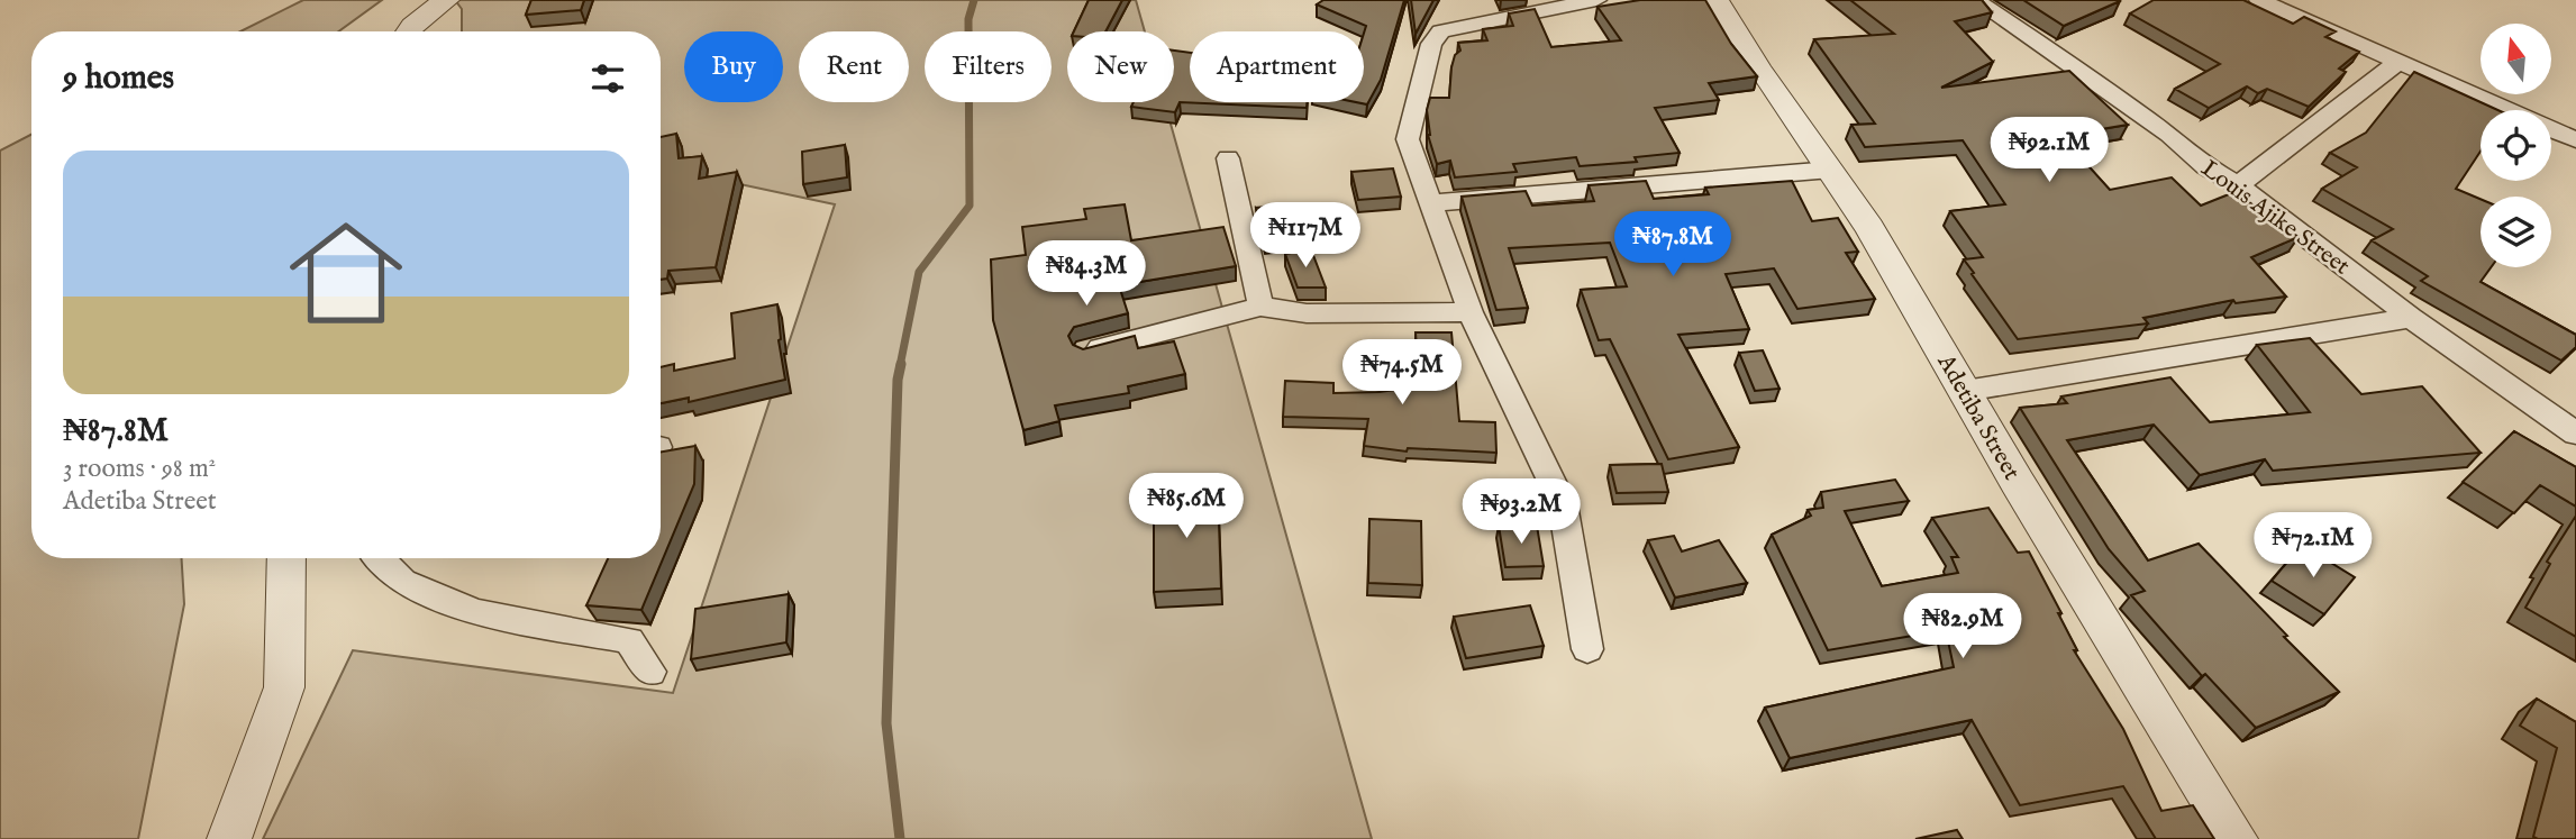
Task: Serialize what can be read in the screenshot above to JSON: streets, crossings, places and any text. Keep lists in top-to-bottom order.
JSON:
{
  "streets": {
    "street": ["Louis Ajike Street", "Adetiba Street"]
  },
  "north": "top",
  "page": {
    "chip": [
      "Buy",
      "Rent",
      "Filters",
      "New",
      "Apartment"
    ],
    "heading": "9 homes",
    "price": [
      "₦92.1M",
      "₦117M",
      "₦87.8M",
      "₦84.3M",
      "₦74.5M",
      "₦85.6M",
      "₦93.2M",
      "₦72.1M",
      "₦82.9M"
    ],
    "list": [
      {
        "name": "₦87.8M",
        "note": "3 rooms · 98 m² · Adetiba Street"
      }
    ]
  }
}
